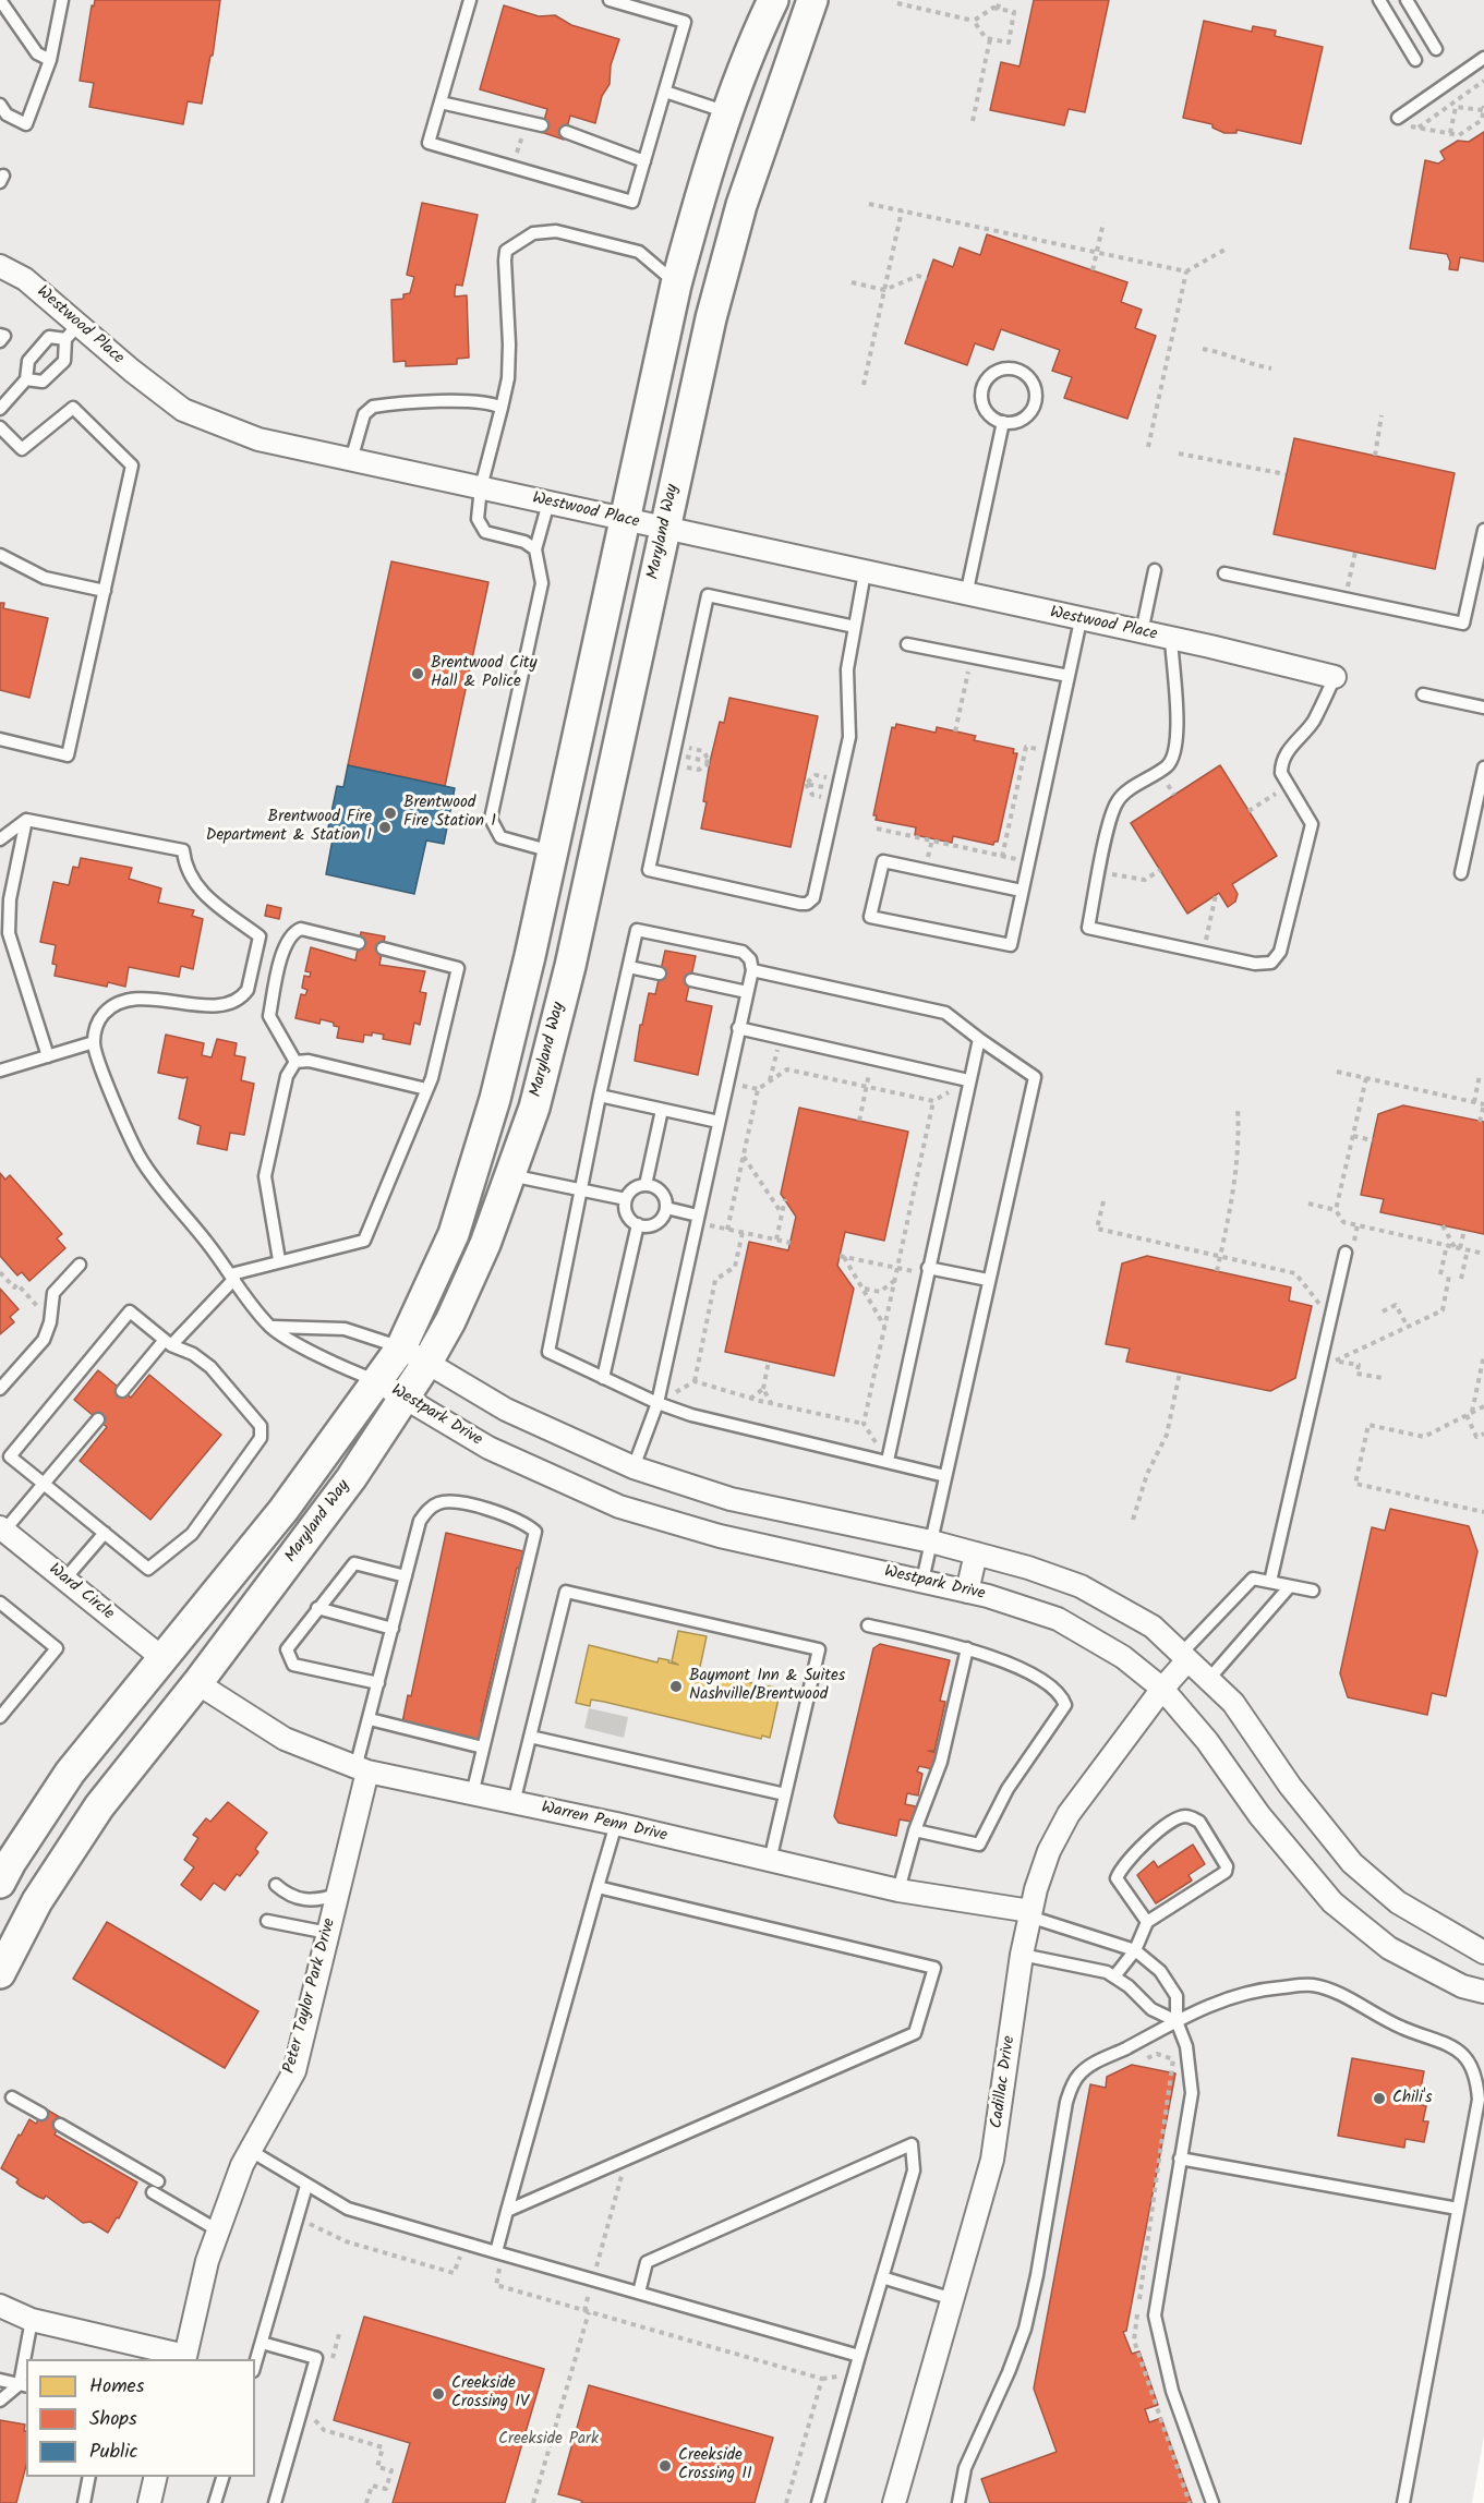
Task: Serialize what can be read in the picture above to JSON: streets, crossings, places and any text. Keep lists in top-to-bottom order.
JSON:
{
  "streets": {
    "main road": ["Maryland Way"],
    "street": [
      "Westwood Place",
      "Westpark Drive",
      "Ward Circle",
      "Warren Penn Drive",
      "Peter Taylor Park Drive",
      "Cadillac Drive"
    ]
  },
  "crossings": [
    ["Westwood Place", "Maryland Way"],
    ["Maryland Way", "Westpark Drive"],
    ["Maryland Way", "Warren Penn Drive"],
    ["Westpark Drive", "Cadillac Drive"],
    ["Warren Penn Drive", "Peter Taylor Park Drive"],
    ["Warren Penn Drive", "Cadillac Drive"]
  ],
  "parks": ["Creekside Park"],
  "places": [
    "Brentwood City Hall & Police",
    "Brentwood Fire Station 1",
    "Brentwood Fire Department & Station 1",
    "Baymont Inn & Suites Nashville/Brentwood",
    "Chili's",
    "Creekside Crossing IV",
    "Creekside Crossing II"
  ],
  "legend": ["Homes", "Shops", "Public"]
}
